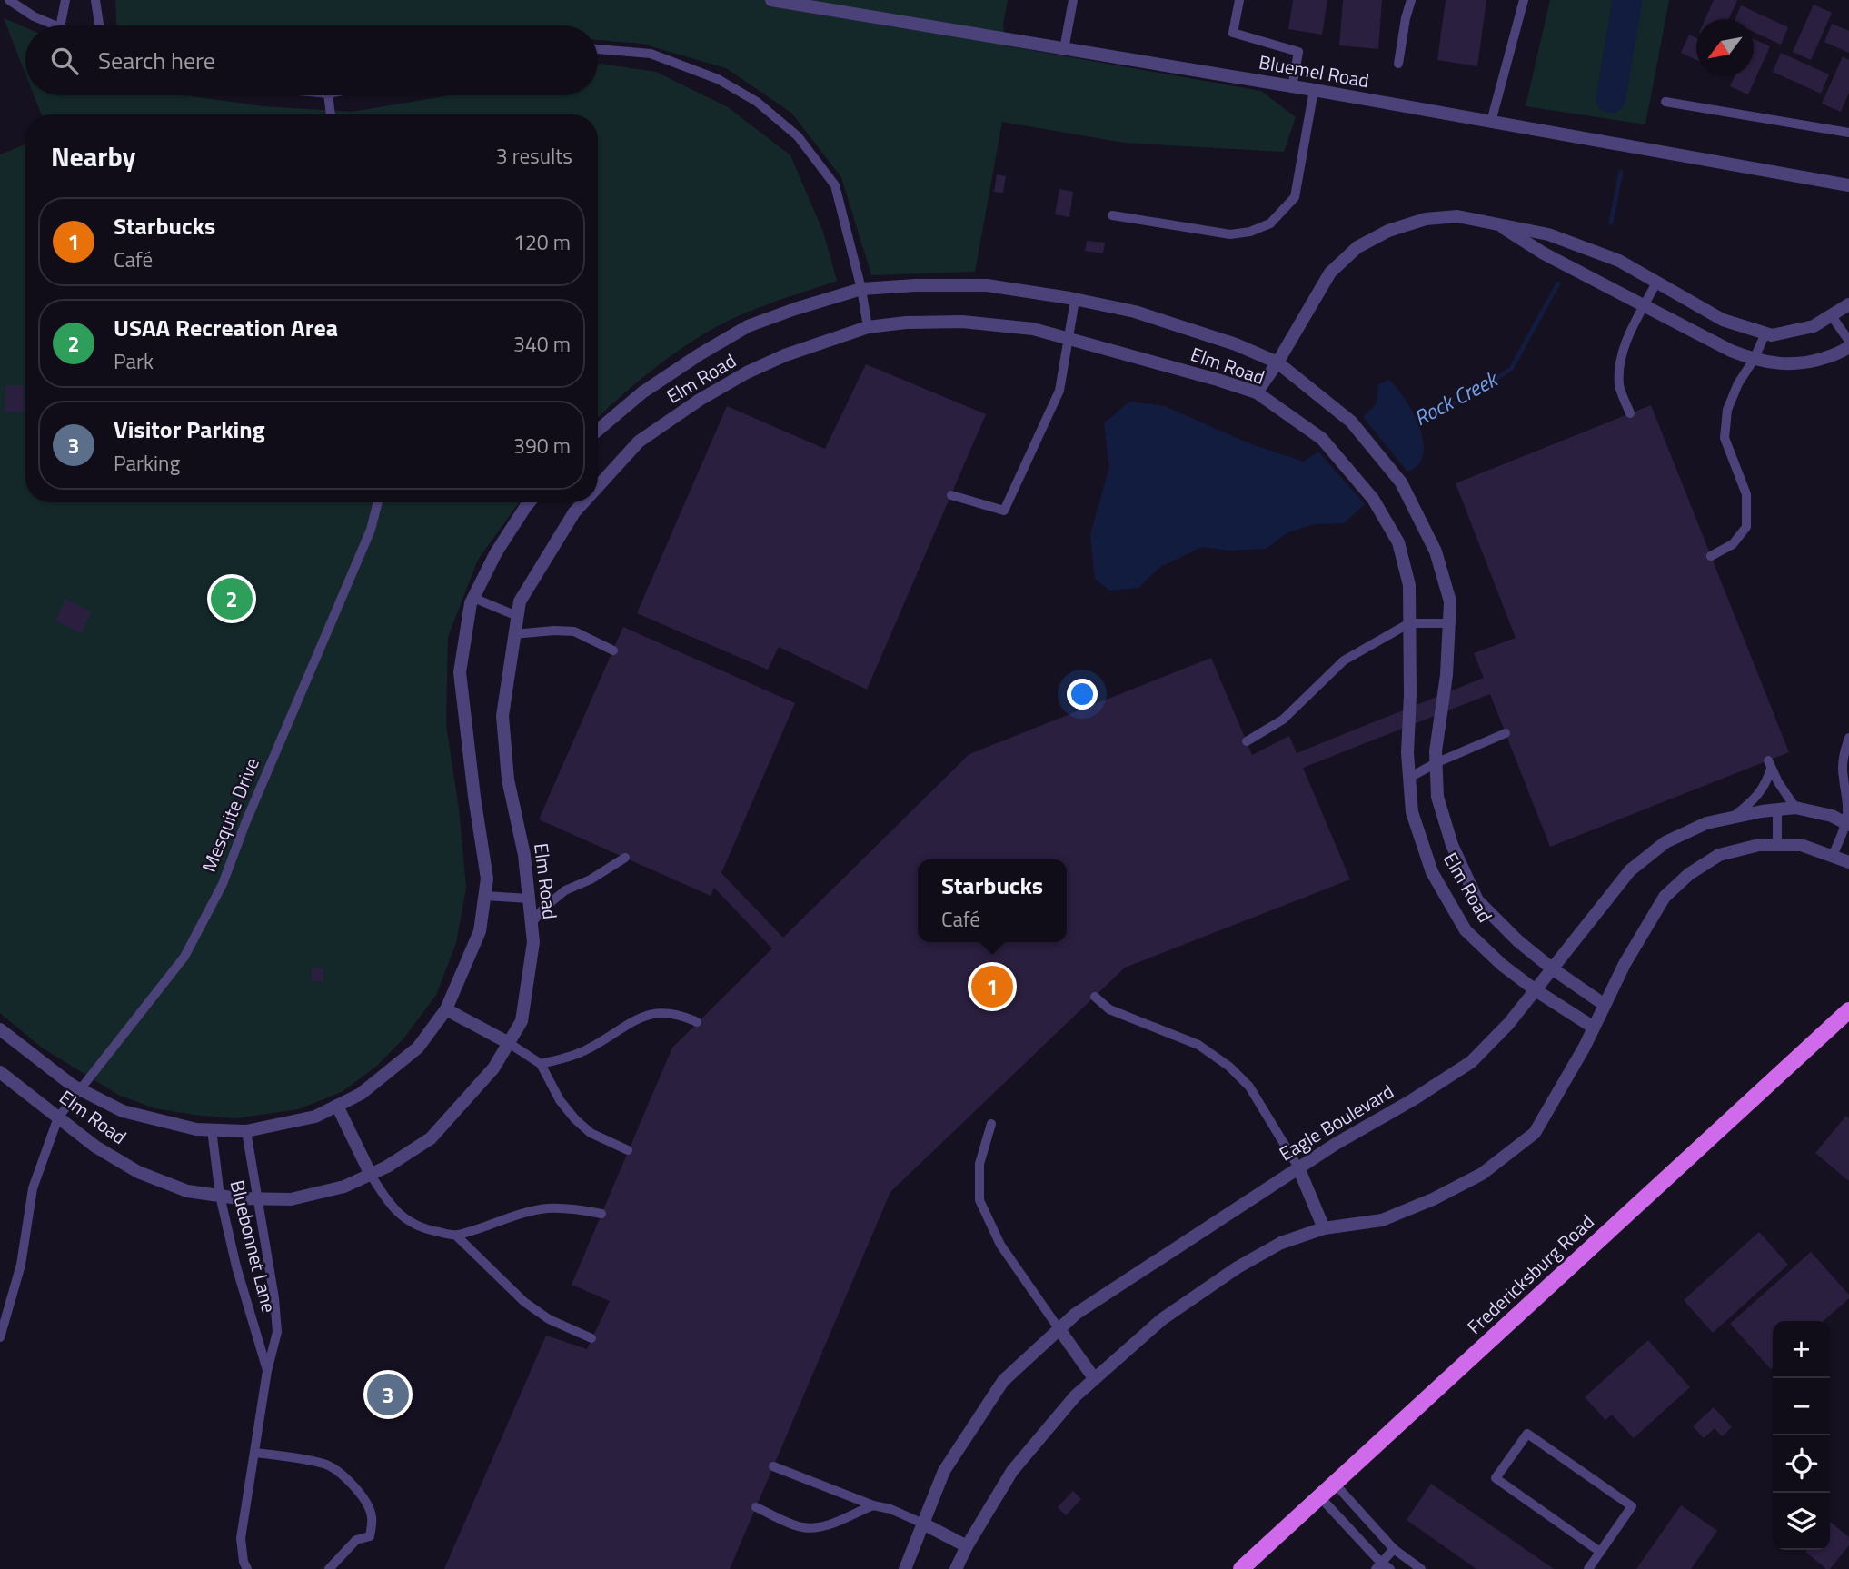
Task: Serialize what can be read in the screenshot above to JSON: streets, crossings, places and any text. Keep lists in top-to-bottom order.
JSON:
{
  "streets": {
    "main road": ["Fredericksburg Road"],
    "street": ["Bluemel Road", "Elm Road", "Eagle Boulevard"],
    "lane": ["Mesquite Drive", "Bluebonnet Lane"]
  },
  "crossings": [
    ["Elm Road", "Mesquite Drive"],
    ["Elm Road", "Eagle Boulevard"],
    ["Elm Road", "Bluebonnet Lane"]
  ],
  "water": ["Rock Creek"],
  "north": "bottom left",
  "page": {
    "search": "Search here",
    "heading": ["Nearby", "3 results"],
    "list": [
      {
        "mark": "1",
        "name": "Starbucks",
        "note": "Café",
        "value": "120 m"
      },
      {
        "mark": "2",
        "name": "USAA Recreation Area",
        "note": "Park",
        "value": "340 m"
      },
      {
        "mark": "3",
        "name": "Visitor Parking",
        "note": "Parking",
        "value": "390 m"
      }
    ],
    "pins": ["2", "1", "3"],
    "popup": ["Starbucks", "Café"],
    "map_buttons": ["+", "−"]
  }
}
